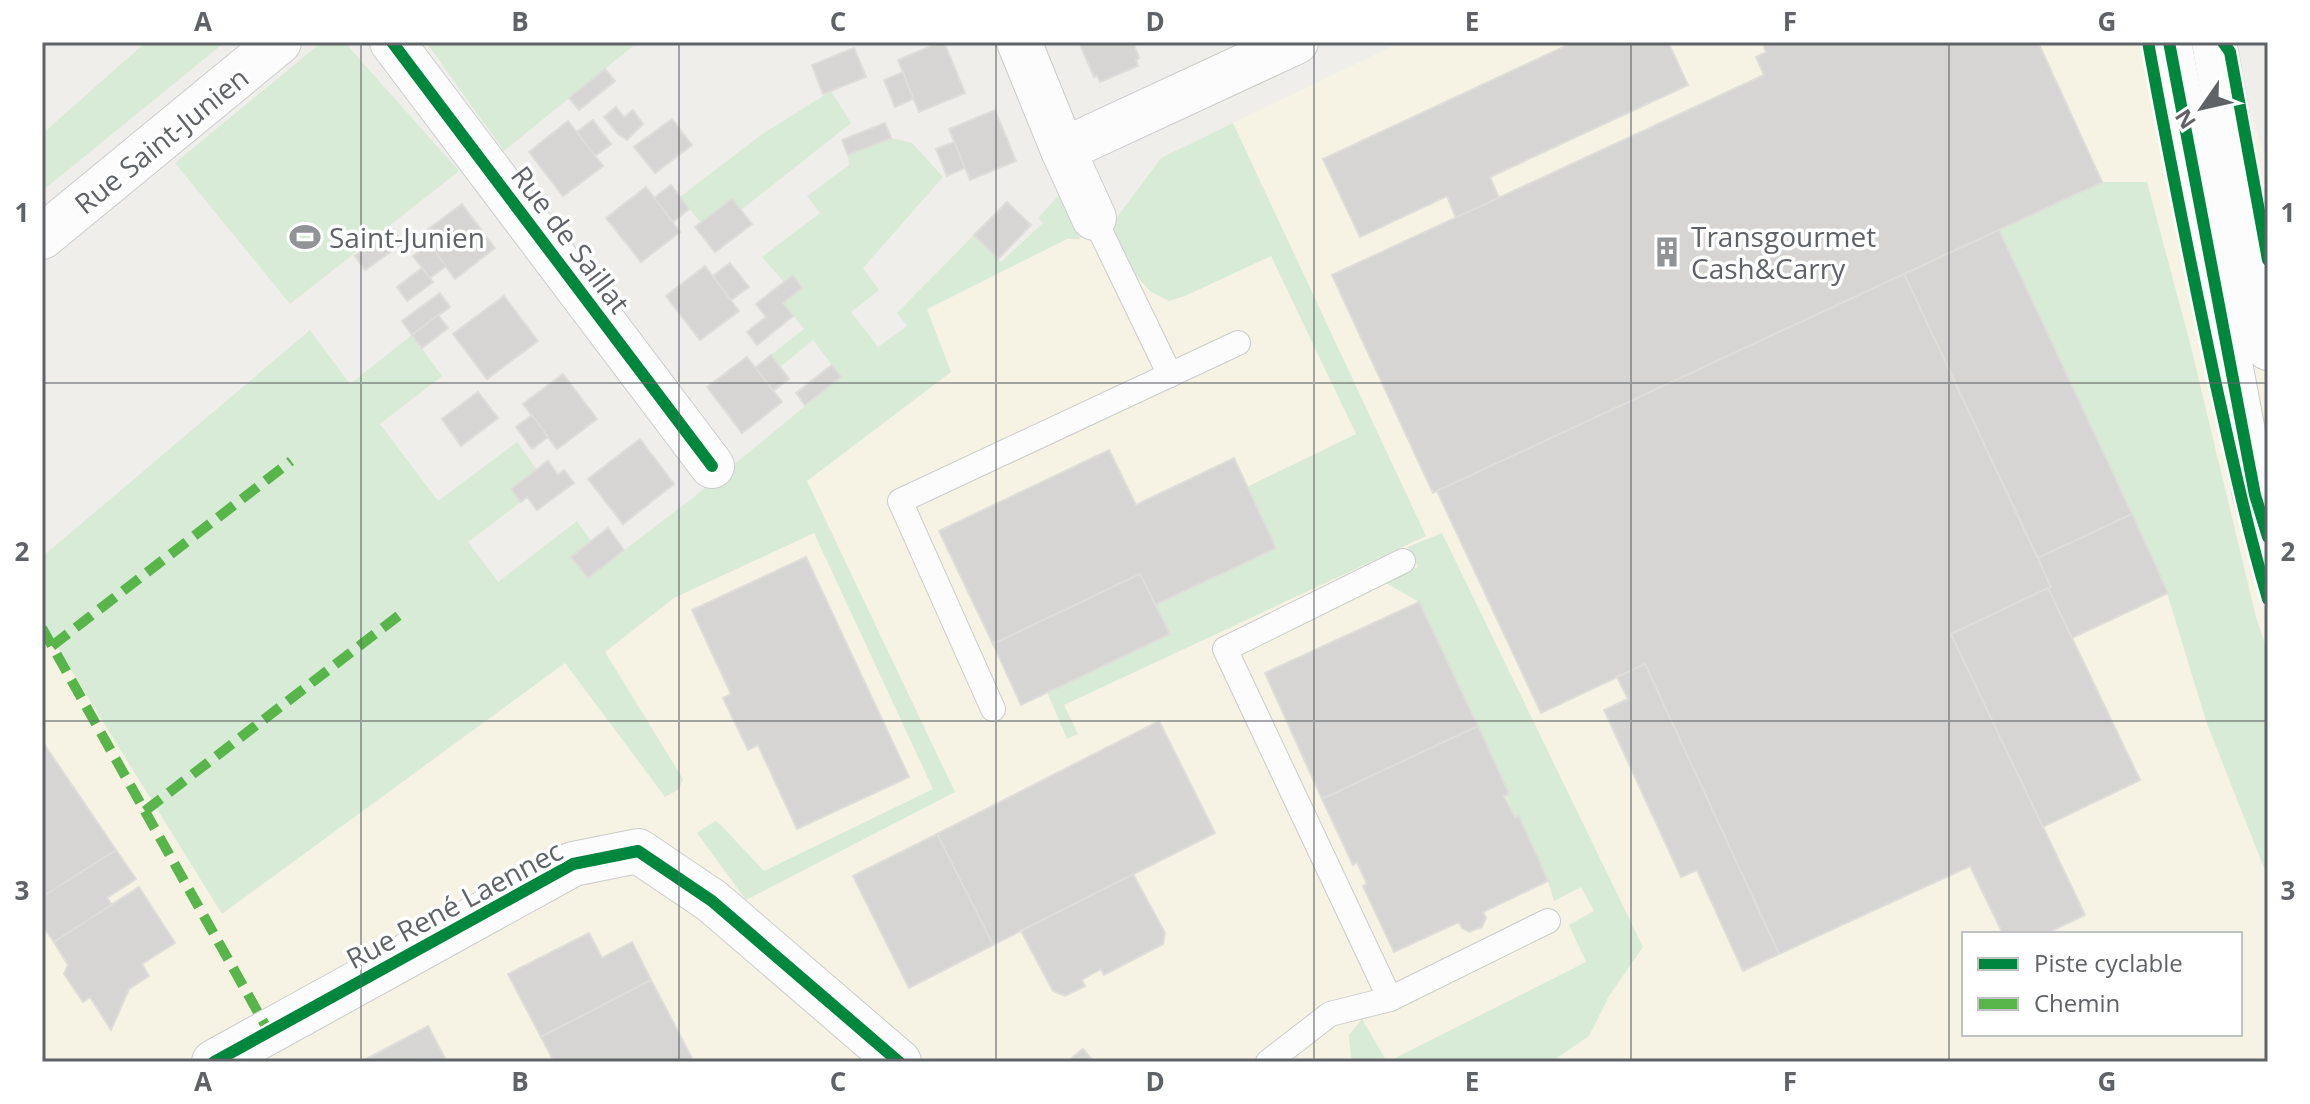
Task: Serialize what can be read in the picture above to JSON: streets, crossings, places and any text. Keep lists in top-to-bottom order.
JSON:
{
  "streets": {
    "street": ["Rue Saint-Junien", "Rue de Saillat", "Rue René Laennec"]
  },
  "places": {
    "sports": ["Saint-Junien"],
    "building": ["Transgourmet Cash&Carry"]
  },
  "legend": ["Piste cyclable", "Chemin"],
  "north": "bottom left",
  "grid": {
    "columns": [
      "A",
      "B",
      "C",
      "D",
      "E",
      "F",
      "G"
    ],
    "rows": ["1", "2", "3"]
  }
}
